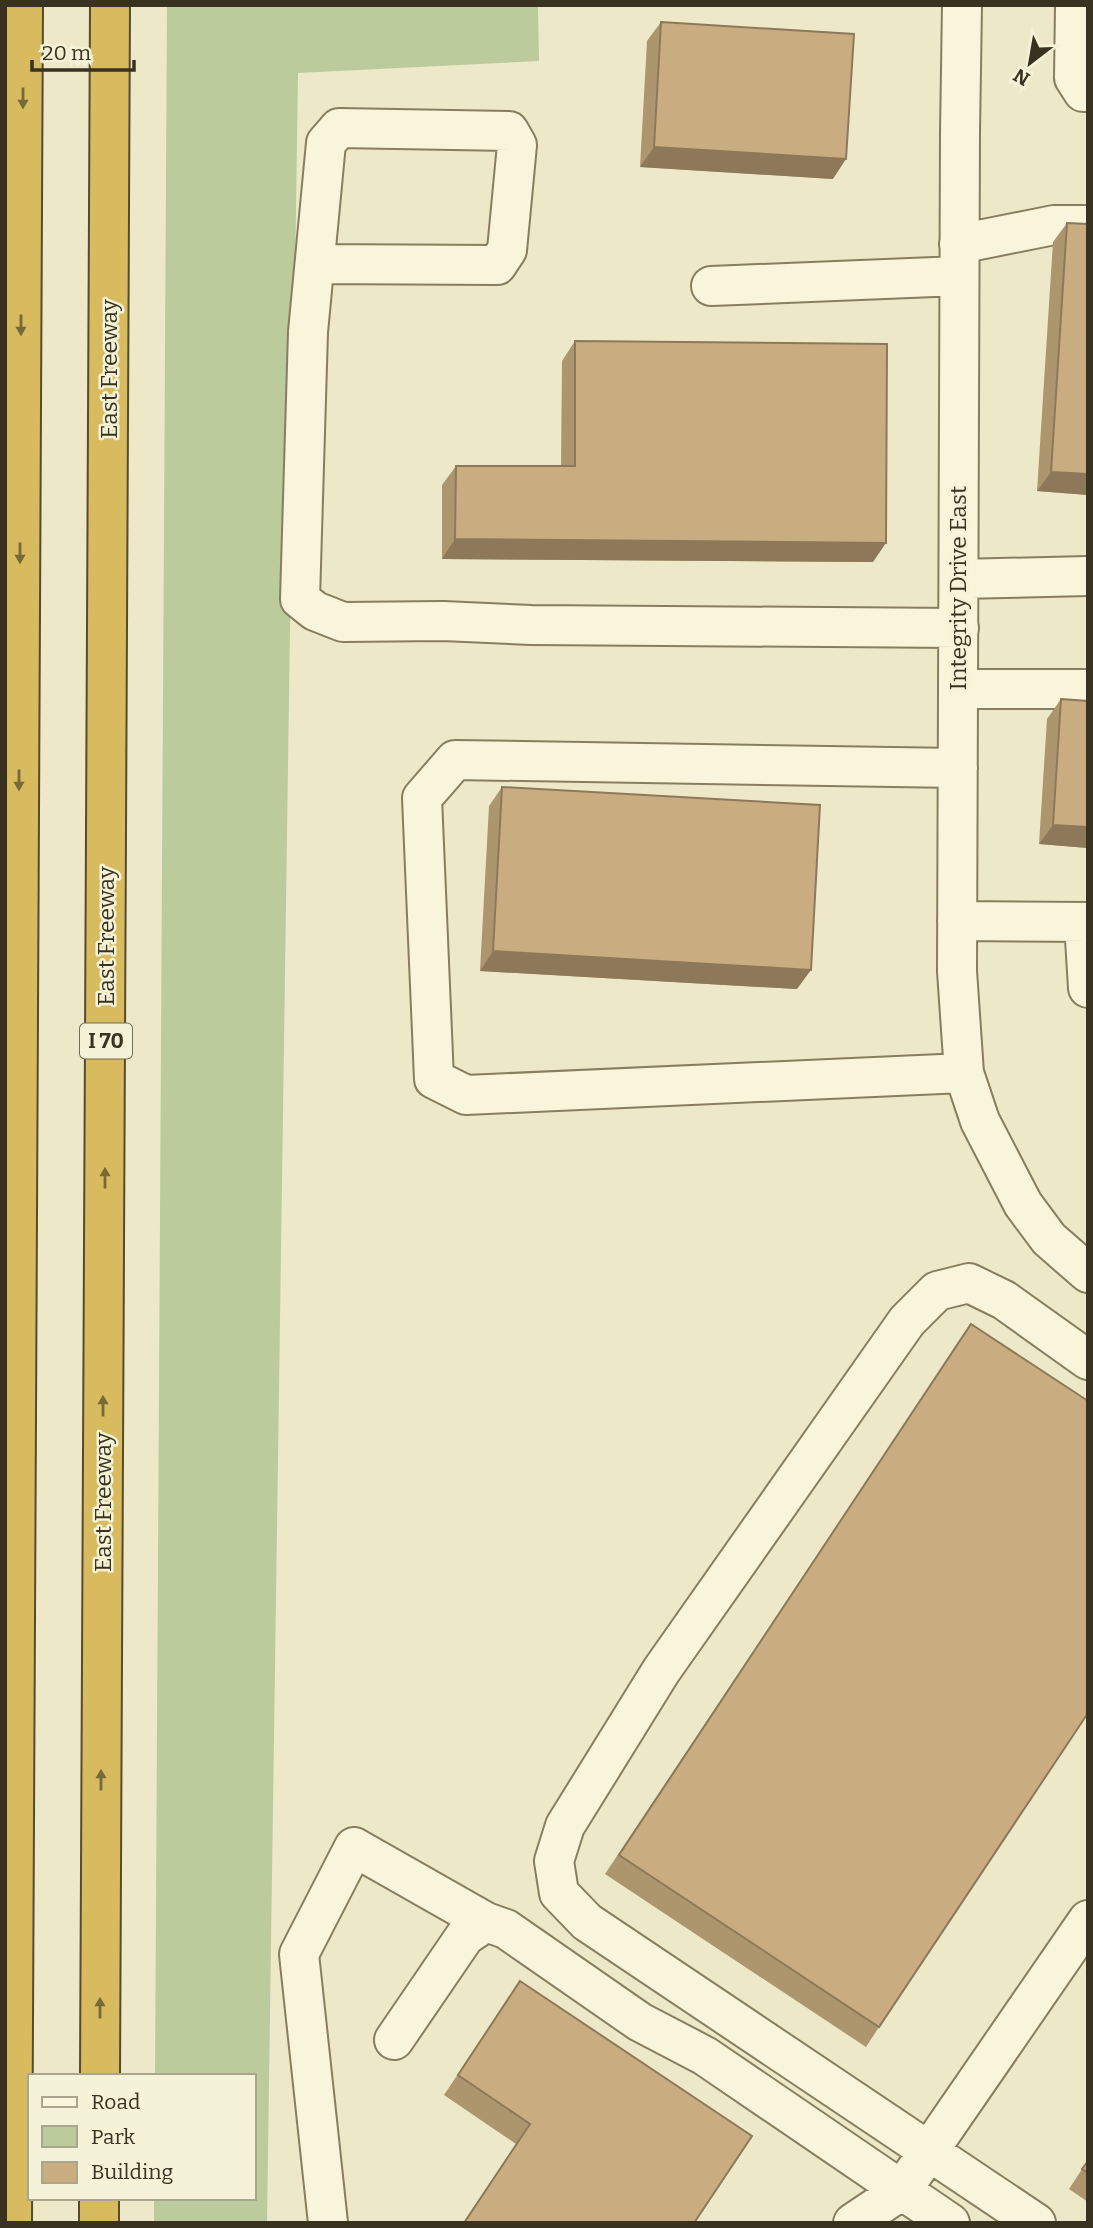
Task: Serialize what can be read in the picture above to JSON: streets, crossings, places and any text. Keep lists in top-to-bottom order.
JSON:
{
  "streets": {
    "highway": ["East Freeway", "I 70"],
    "street": ["Integrity Drive East"]
  },
  "legend": ["Road", "Park", "Building"],
  "scale_bar": "20 m",
  "north": "bottom left"
}
